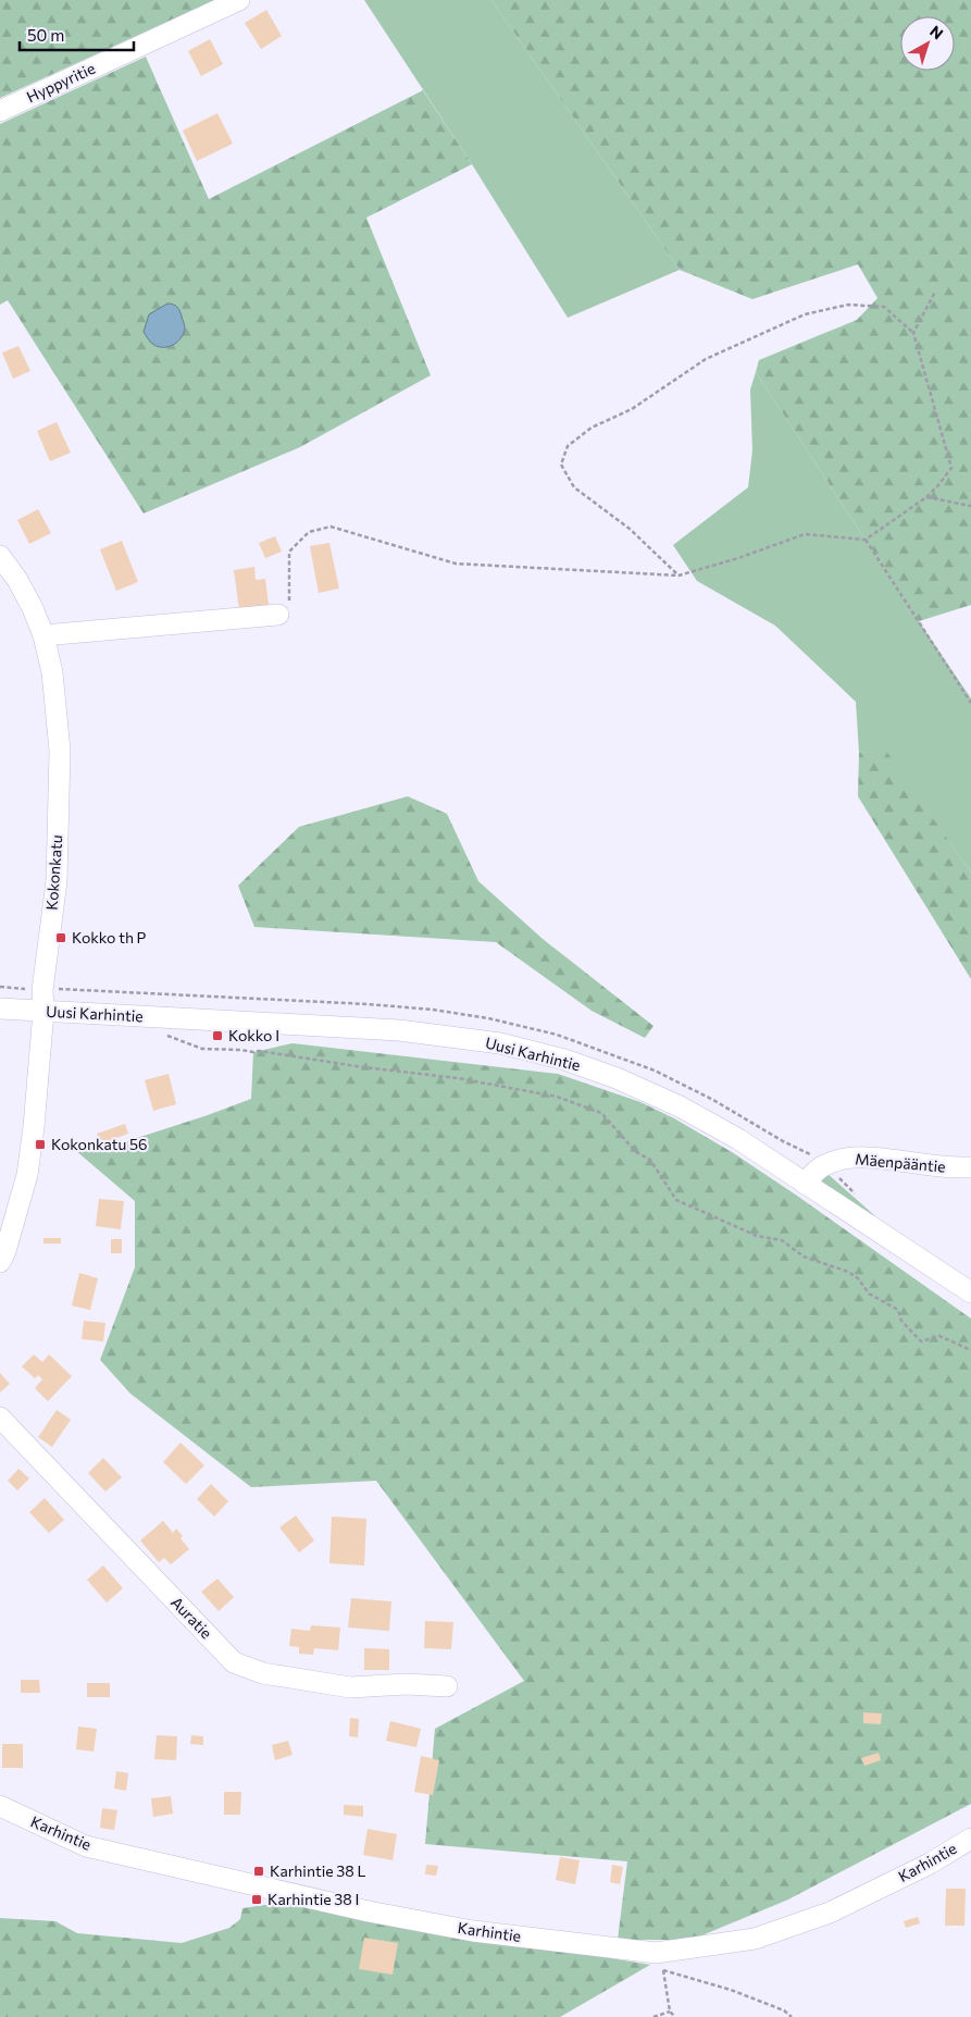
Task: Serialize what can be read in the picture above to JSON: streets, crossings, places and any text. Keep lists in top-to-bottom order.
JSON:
{
  "streets": {
    "street": [
      "Hyppyritie",
      "Kokonkatu",
      "Uusi Karhintie",
      "Mäenpääntie",
      "Auratie",
      "Karhintie"
    ]
  },
  "crossings": [
    ["Kokonkatu", "Uusi Karhintie"],
    ["Uusi Karhintie", "Mäenpääntie"]
  ],
  "places": {
    "transit": [
      "Kokko th P",
      "Kokko I",
      "Kokonkatu 56",
      "Karhintie 38 L",
      "Karhintie 38 I"
    ]
  },
  "scale_bar": "50 m",
  "north": "top right"
}
